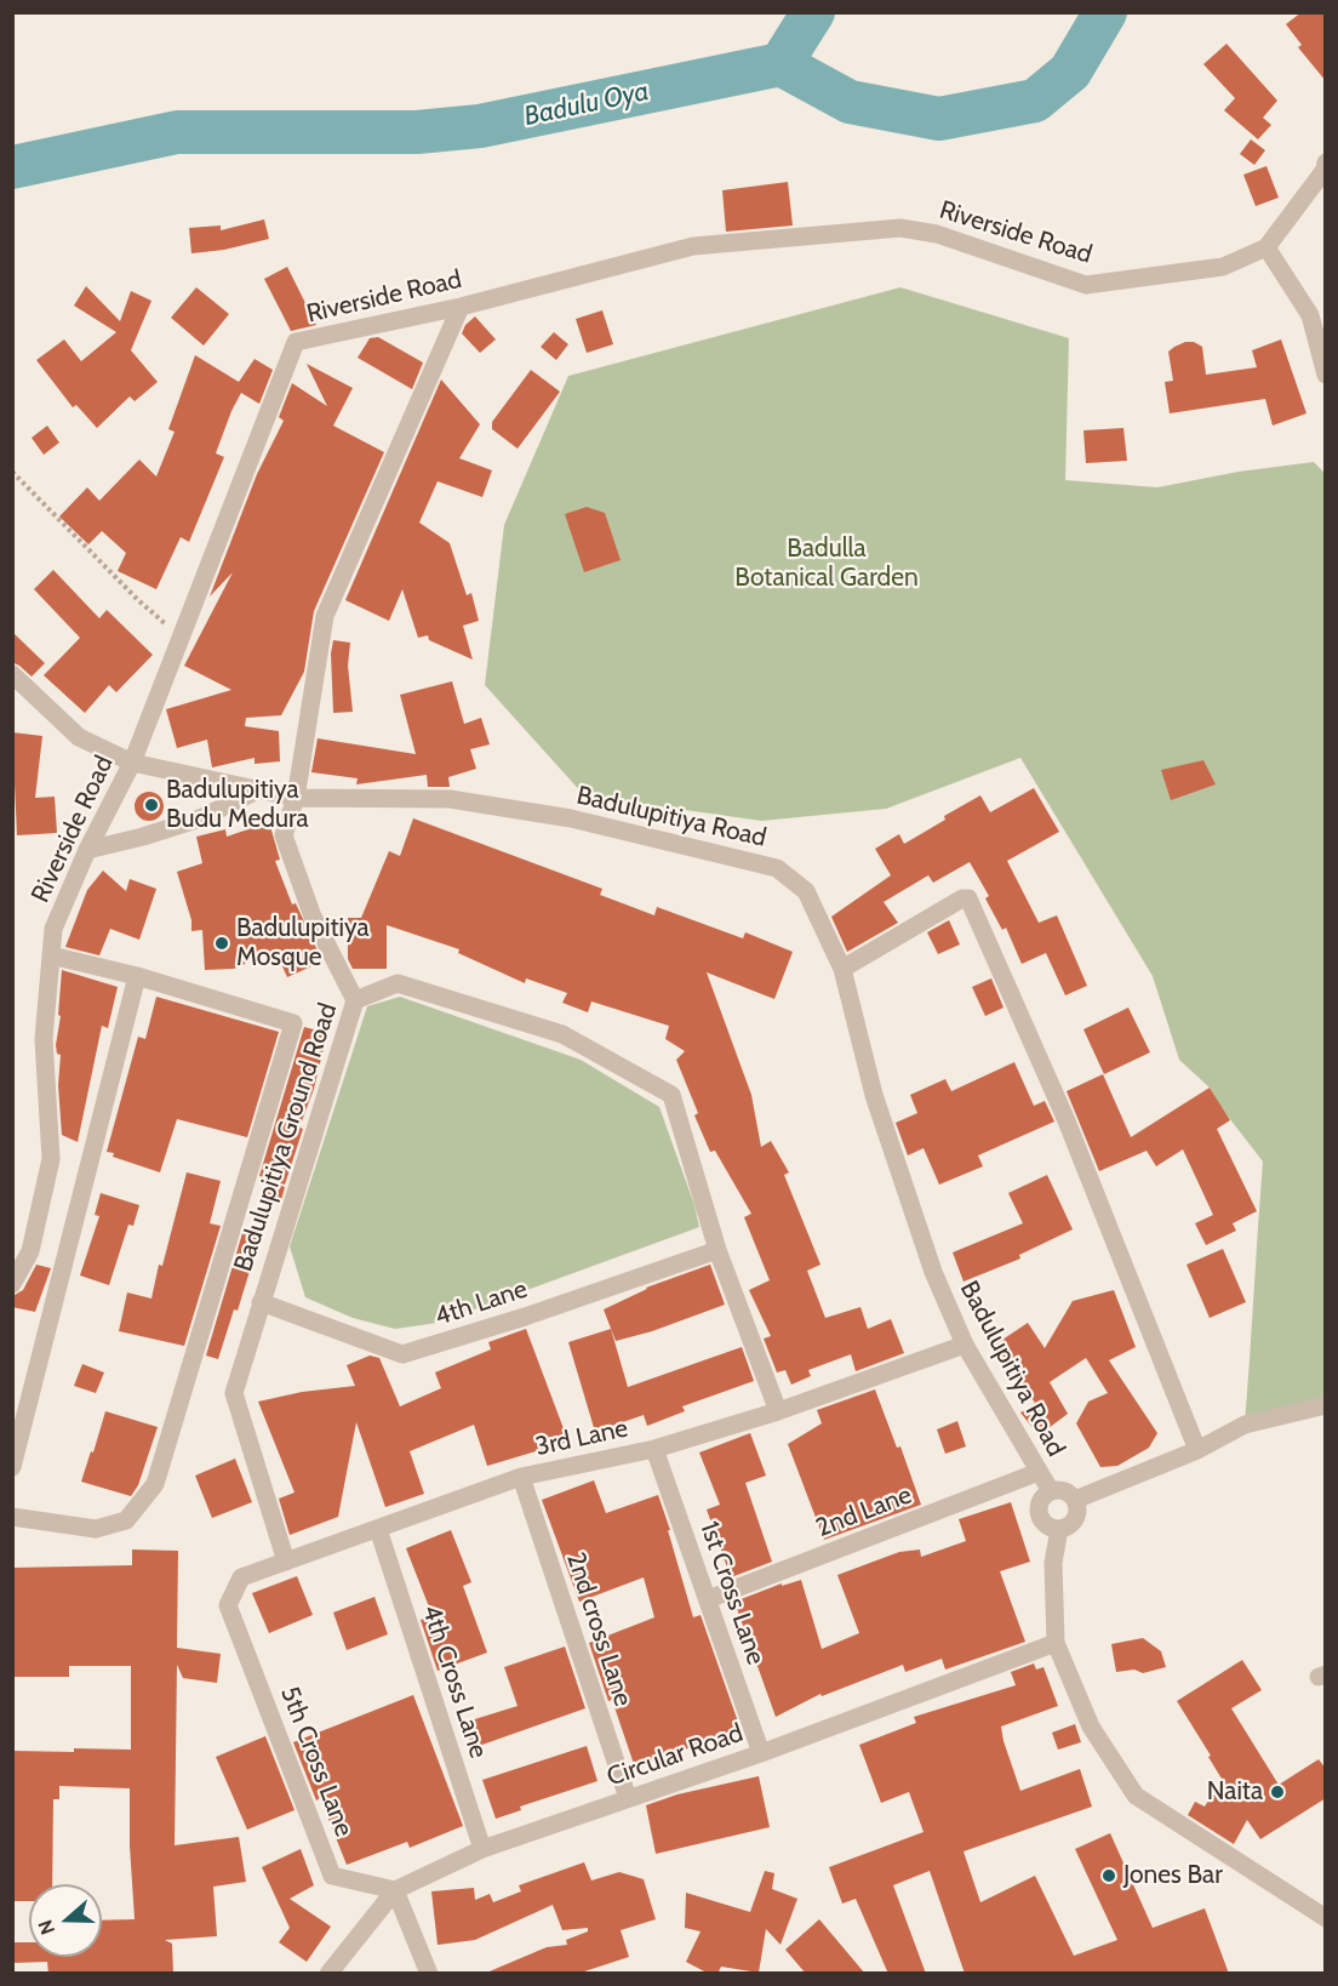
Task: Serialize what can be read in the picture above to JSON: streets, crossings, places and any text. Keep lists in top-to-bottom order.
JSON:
{
  "streets": {
    "street": [
      "Riverside Road",
      "Badulupitiya Road",
      "Badulupitiya Ground Road",
      "4th Lane",
      "3rd Lane",
      "2nd Lane",
      "1st Cross Lane",
      "2nd cross Lane",
      "4th Cross Lane",
      "Circular Road",
      "5th Cross Lane"
    ]
  },
  "crossings": [
    ["Riverside Road", "Badulupitiya Road"],
    ["Badulupitiya Road", "3rd Lane"],
    ["Badulupitiya Road", "2nd Lane"],
    ["Badulupitiya Ground Road", "4th Lane"],
    ["Badulupitiya Ground Road", "3rd Lane"],
    ["3rd Lane", "1st Cross Lane"],
    ["3rd Lane", "2nd cross Lane"],
    ["3rd Lane", "4th Cross Lane"],
    ["3rd Lane", "5th Cross Lane"],
    ["2nd Lane", "1st Cross Lane"],
    ["1st Cross Lane", "Circular Road"],
    ["2nd cross Lane", "Circular Road"],
    ["4th Cross Lane", "Circular Road"],
    ["Circular Road", "5th Cross Lane"]
  ],
  "water": ["Badulu Oya"],
  "parks": ["Badulla Botanical Garden"],
  "places": [
    "Badulupitiya Budu Medura",
    "Badulupitiya Mosque",
    "Naita",
    "Jones Bar"
  ],
  "north": "left"
}
